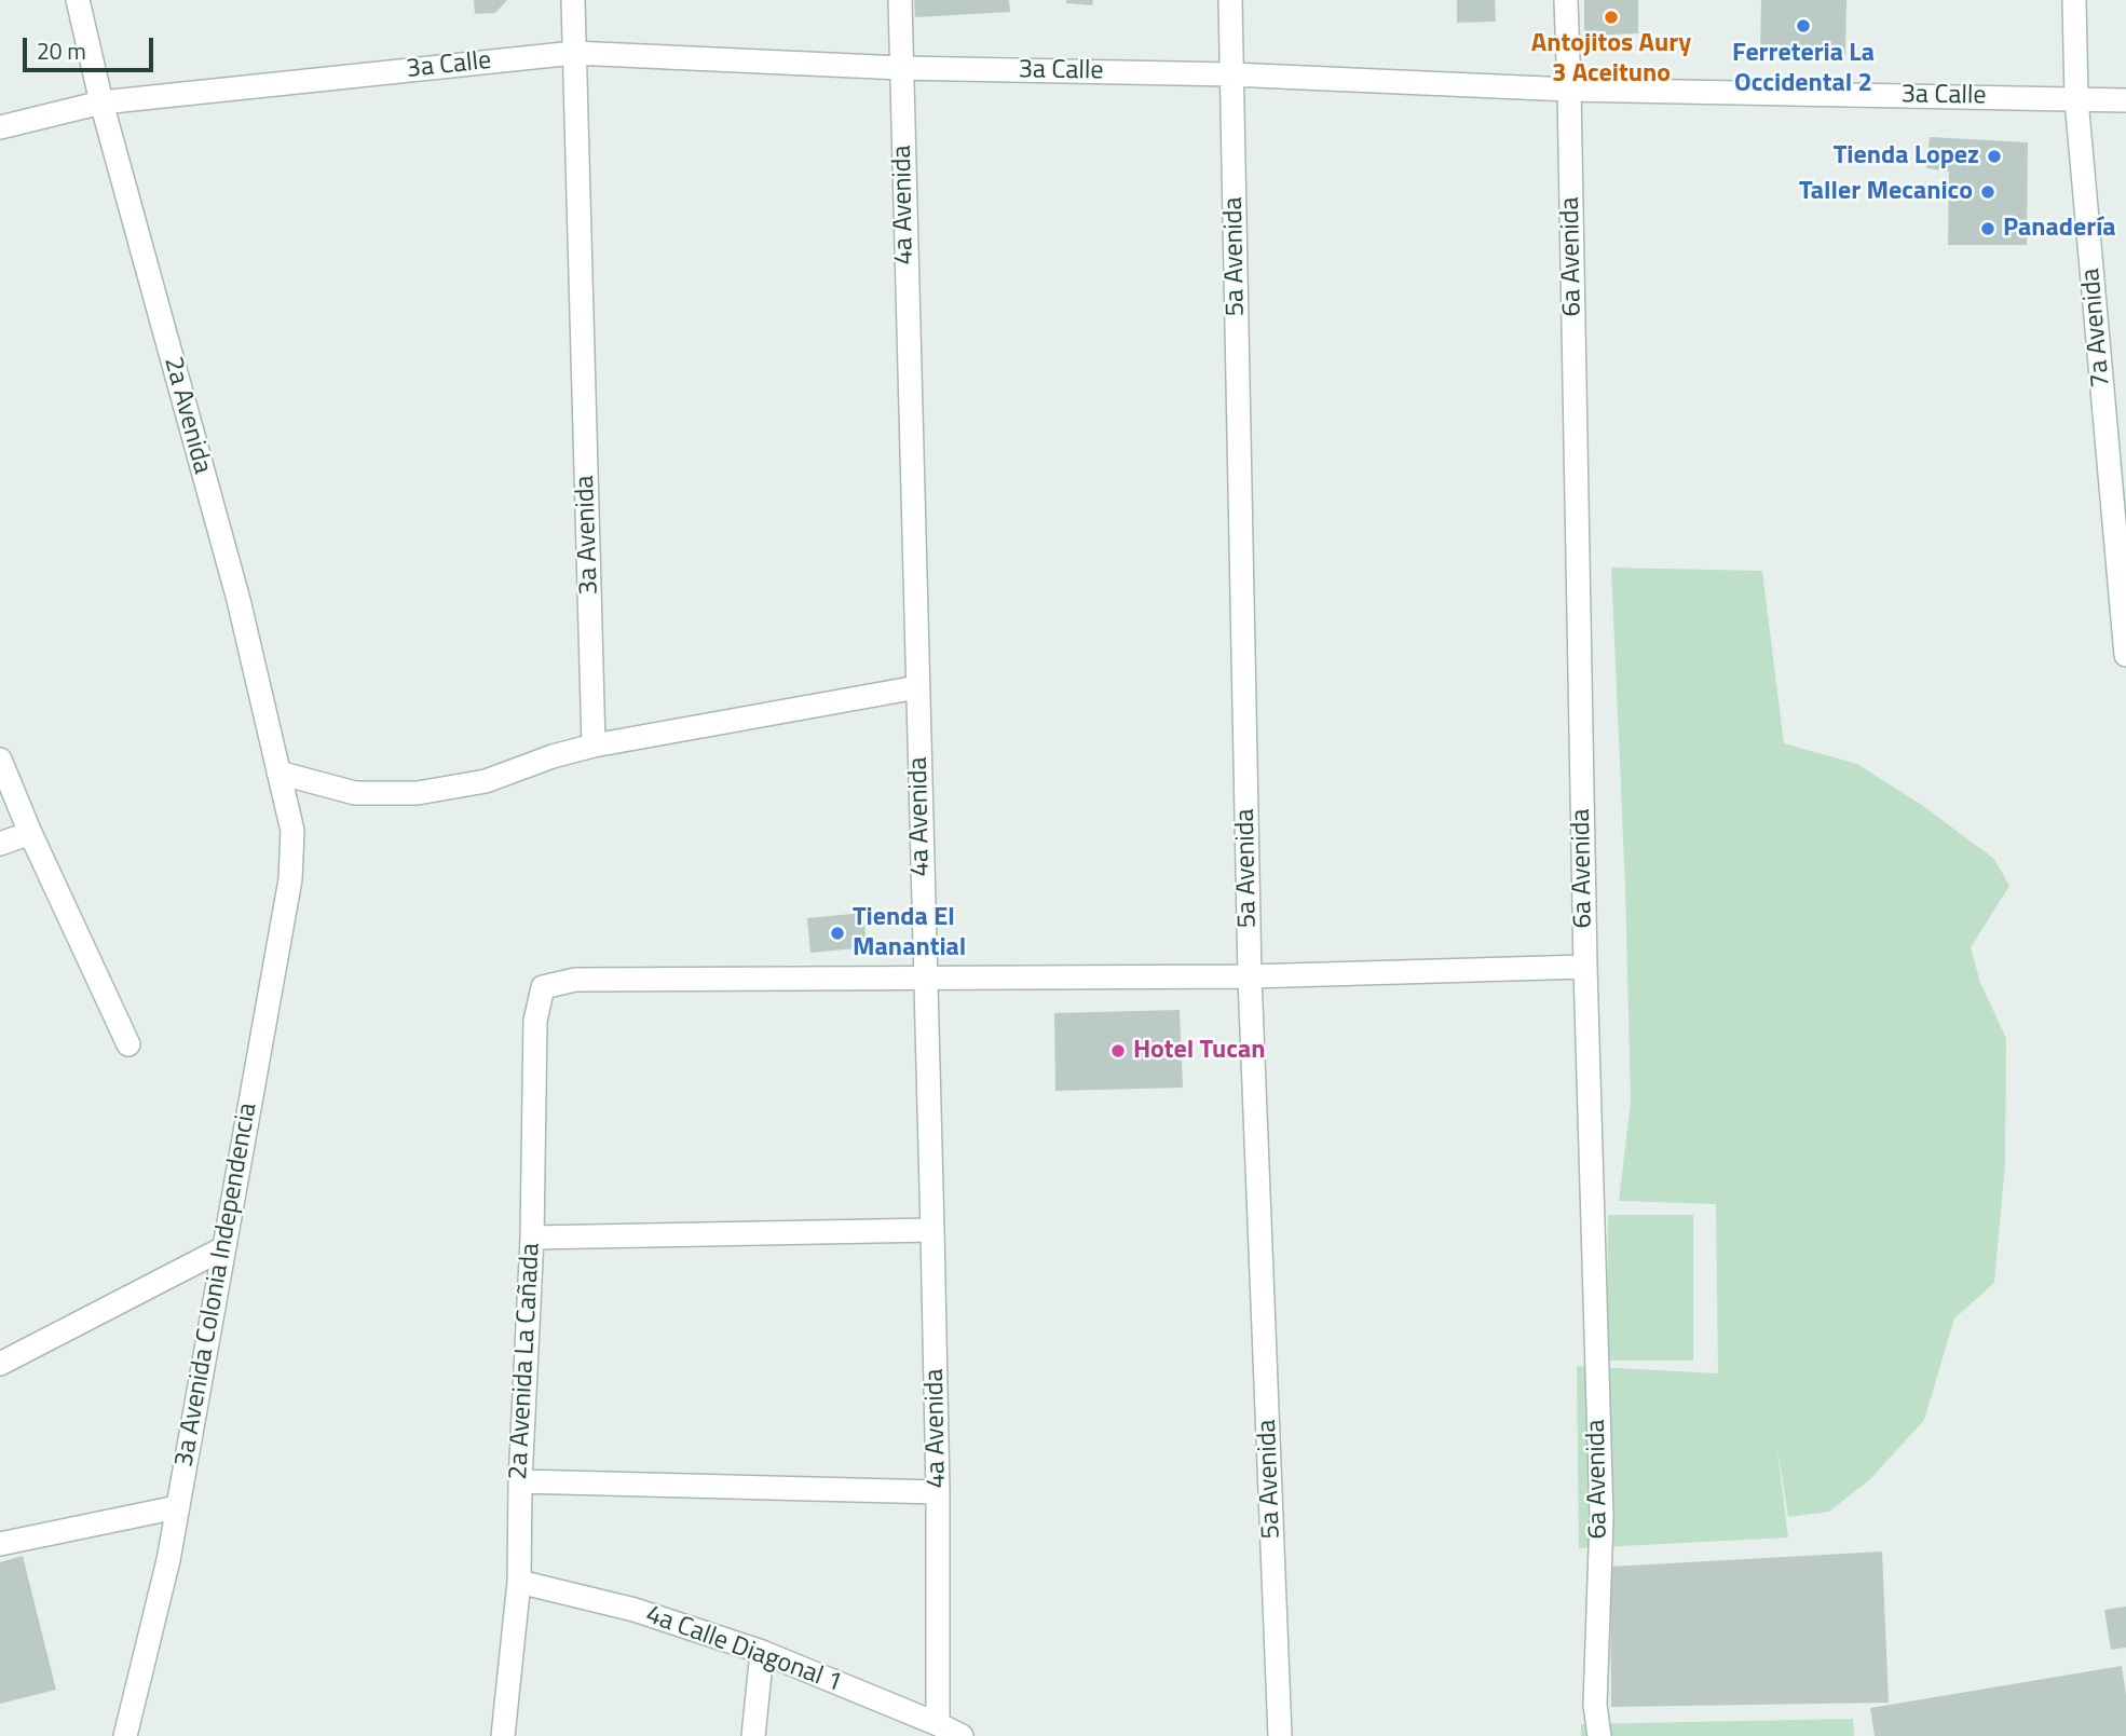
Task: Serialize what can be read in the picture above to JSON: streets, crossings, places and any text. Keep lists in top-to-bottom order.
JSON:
{
  "streets": {
    "street": [
      "3a Calle",
      "4a Avenida",
      "5a Avenida",
      "6a Avenida",
      "7a Avenida",
      "2a Avenida",
      "3a Avenida",
      "3a Avenida Colonia Independencia",
      "2a Avenida La Cañada",
      "4a Calle Diagonal 1"
    ]
  },
  "crossings": [
    ["3a Calle", "4a Avenida"],
    ["3a Calle", "5a Avenida"],
    ["3a Calle", "6a Avenida"],
    ["3a Calle", "7a Avenida"],
    ["3a Calle", "2a Avenida"],
    ["3a Calle", "3a Avenida"],
    ["4a Avenida", "2a Avenida La Cañada"],
    ["4a Avenida", "4a Calle Diagonal 1"],
    ["2a Avenida", "3a Avenida Colonia Independencia"],
    ["2a Avenida La Cañada", "4a Calle Diagonal 1"]
  ],
  "places": [
    "Antojitos Aury 3 Aceituno",
    "Ferreteria La Occidental 2",
    "Tienda Lopez",
    "Taller Mecanico",
    "Panadería",
    "Tienda El Manantial",
    "Hotel Tucan"
  ],
  "scale_bar": "20 m"
}
